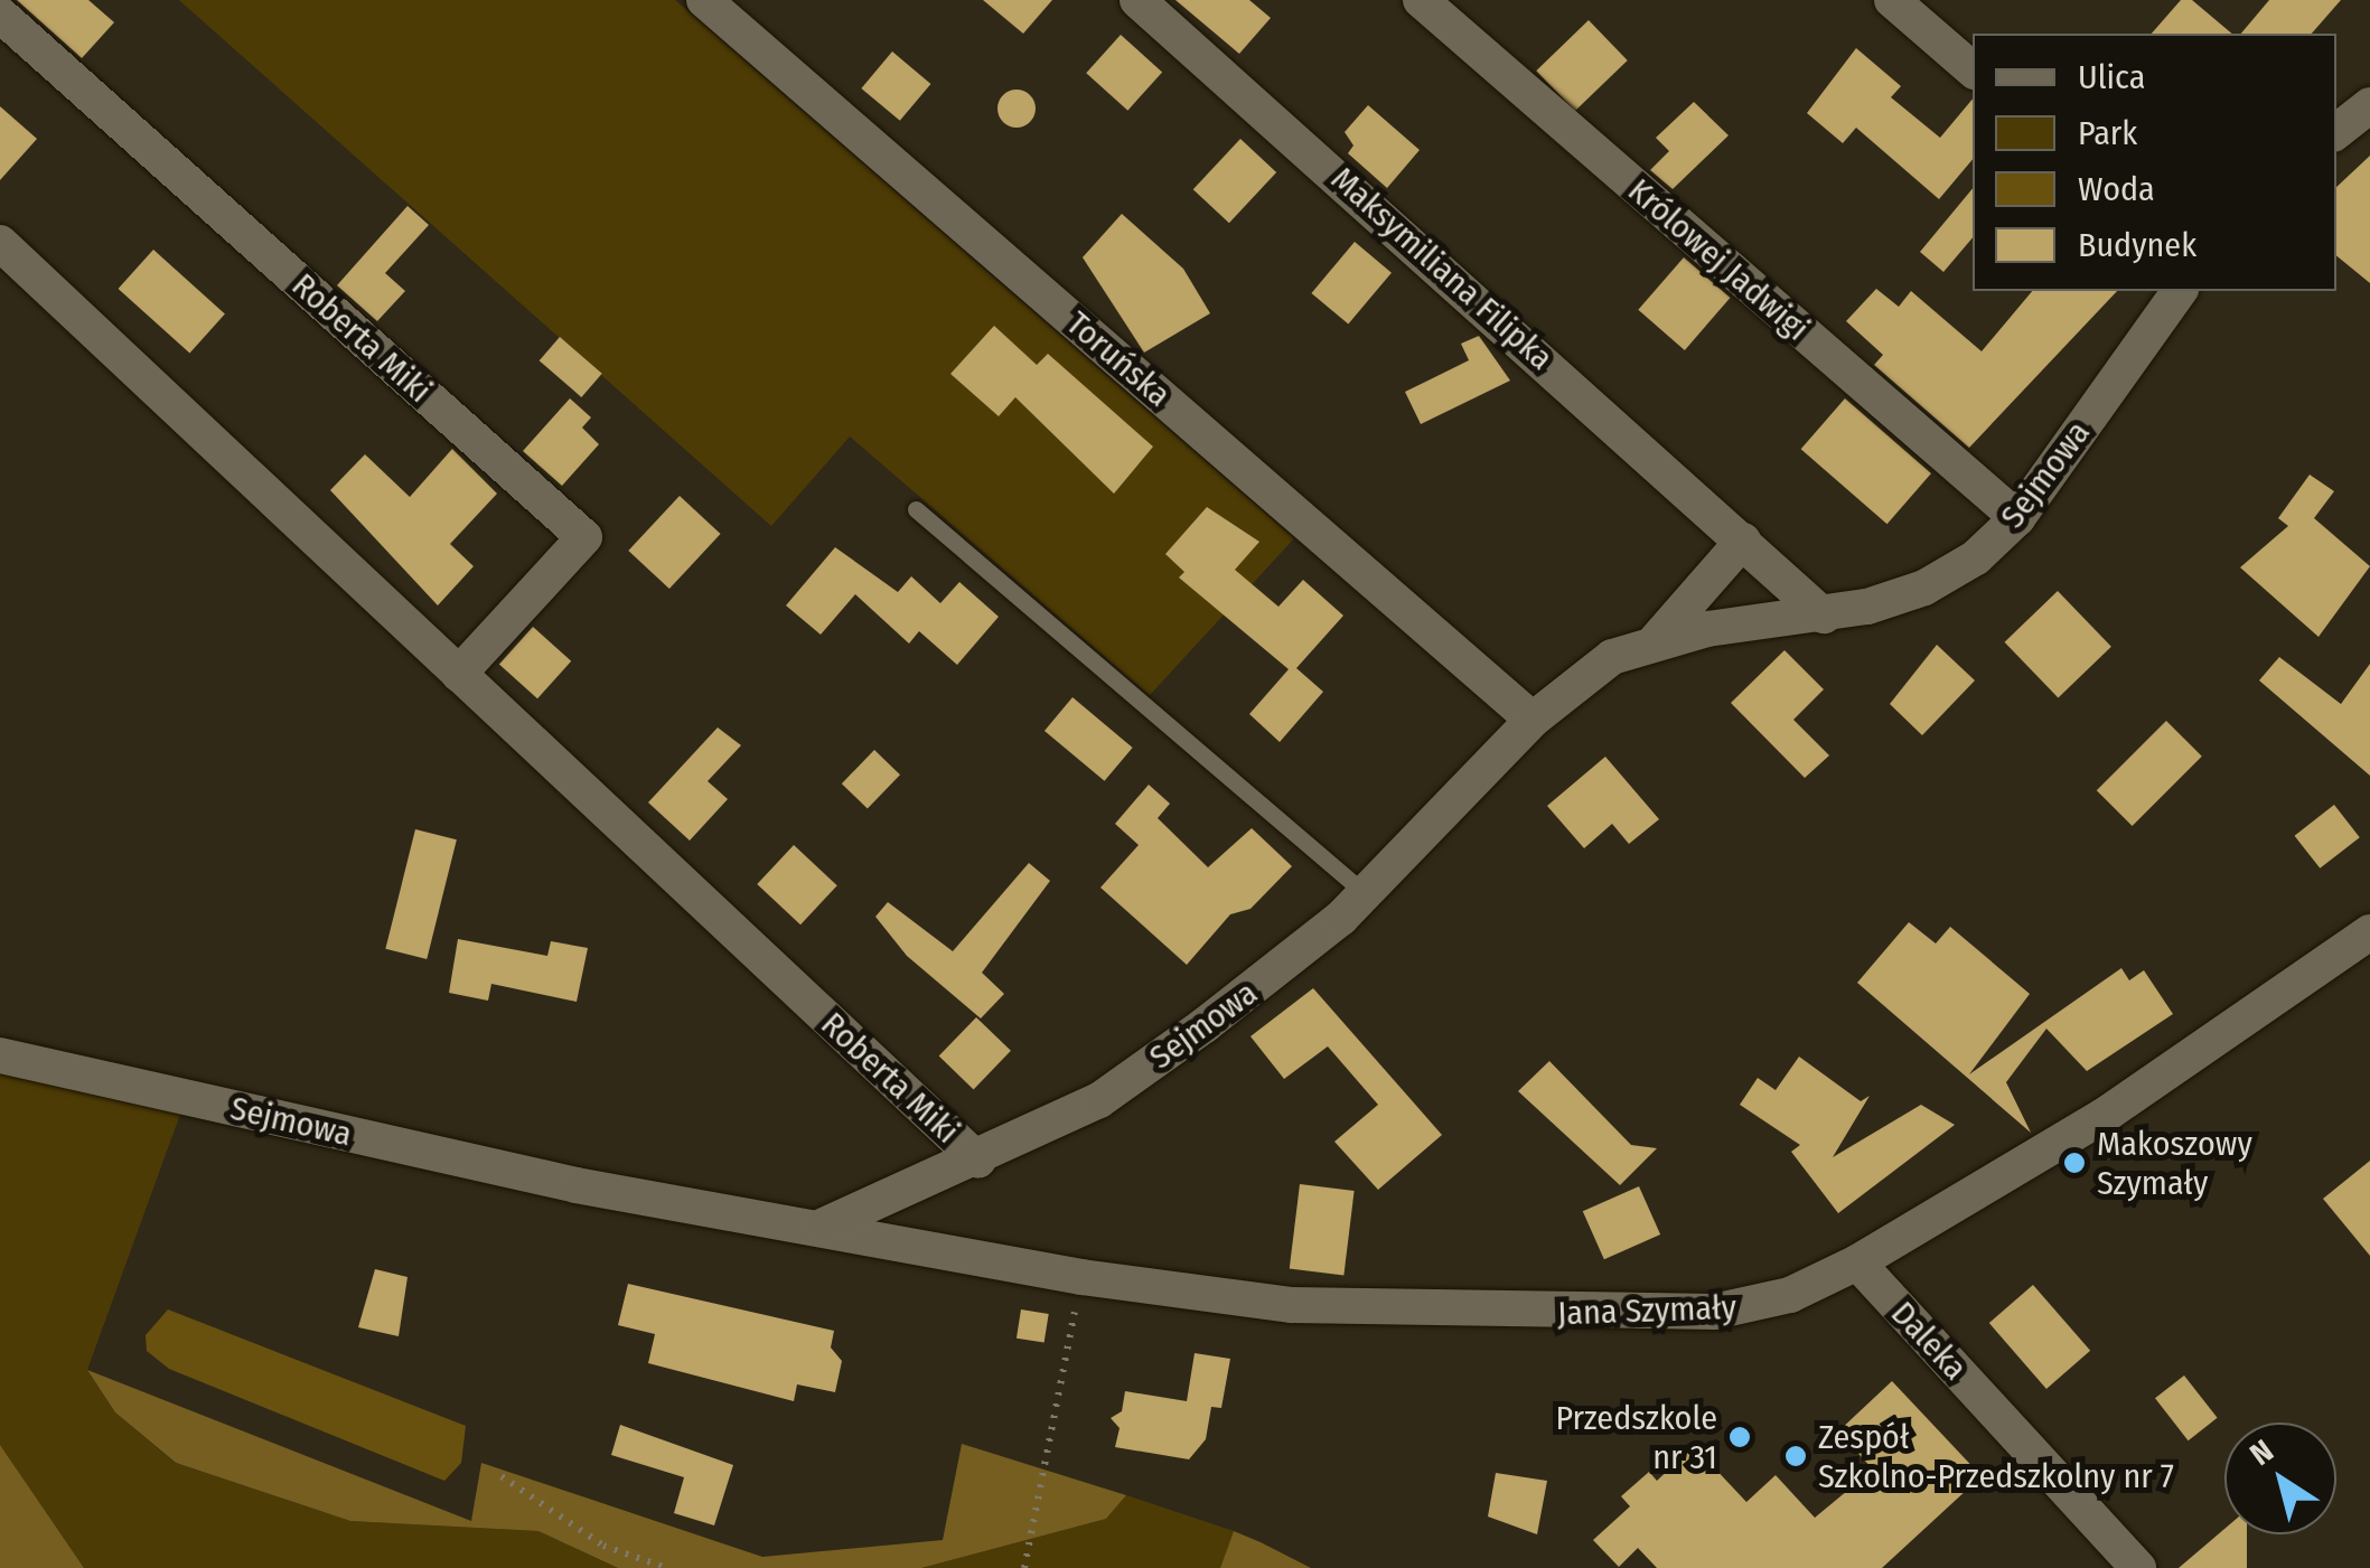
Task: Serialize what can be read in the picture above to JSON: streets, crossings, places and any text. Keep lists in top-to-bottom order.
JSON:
{
  "streets": {
    "street": [
      "Królowej Jadwigi",
      "Maksymiliana Filipka",
      "Roberta Miki",
      "Toruńska",
      "Sejmowa",
      "Jana Szymały",
      "Daleka"
    ]
  },
  "crossings": [
    ["Królowej Jadwigi", "Sejmowa"],
    ["Maksymiliana Filipka", "Sejmowa"],
    ["Roberta Miki", "Sejmowa"],
    ["Toruńska", "Sejmowa"],
    ["Sejmowa", "Jana Szymały"],
    ["Jana Szymały", "Daleka"]
  ],
  "places": ["Makoszowy Szymały", "Przedszkole nr 31", "Zespół Szkolno-Przedszkolny nr 7"],
  "legend": [
    "Ulica",
    "Park",
    "Woda",
    "Budynek"
  ],
  "north": "top left"
}
